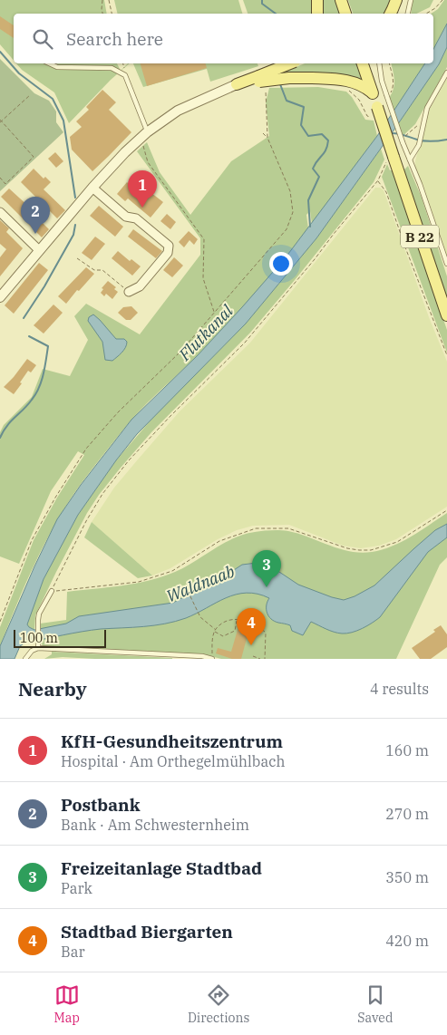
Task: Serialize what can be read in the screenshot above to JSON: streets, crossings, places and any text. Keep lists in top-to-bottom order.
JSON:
{
  "streets": {
    "main road": ["B 22"]
  },
  "water": ["Flutkanal", "Waldnaab"],
  "scale_bar": "100 m",
  "page": {
    "search": "Search here",
    "pins": [
      "1",
      "2",
      "3",
      "4"
    ],
    "scale": "100 m",
    "heading": ["Nearby", "4 results"],
    "list": [
      {
        "mark": "1",
        "name": "KfH-Gesundheitszentrum",
        "note": "Hospital · Am Orthegelmühlbach",
        "value": "160 m"
      },
      {
        "mark": "2",
        "name": "Postbank",
        "note": "Bank · Am Schwesternheim",
        "value": "270 m"
      },
      {
        "mark": "3",
        "name": "Freizeitanlage Stadtbad",
        "note": "Park",
        "value": "350 m"
      },
      {
        "mark": "4",
        "name": "Stadtbad Biergarten",
        "note": "Bar",
        "value": "420 m"
      }
    ],
    "nav": ["Map", "Directions", "Saved"]
  }
}
